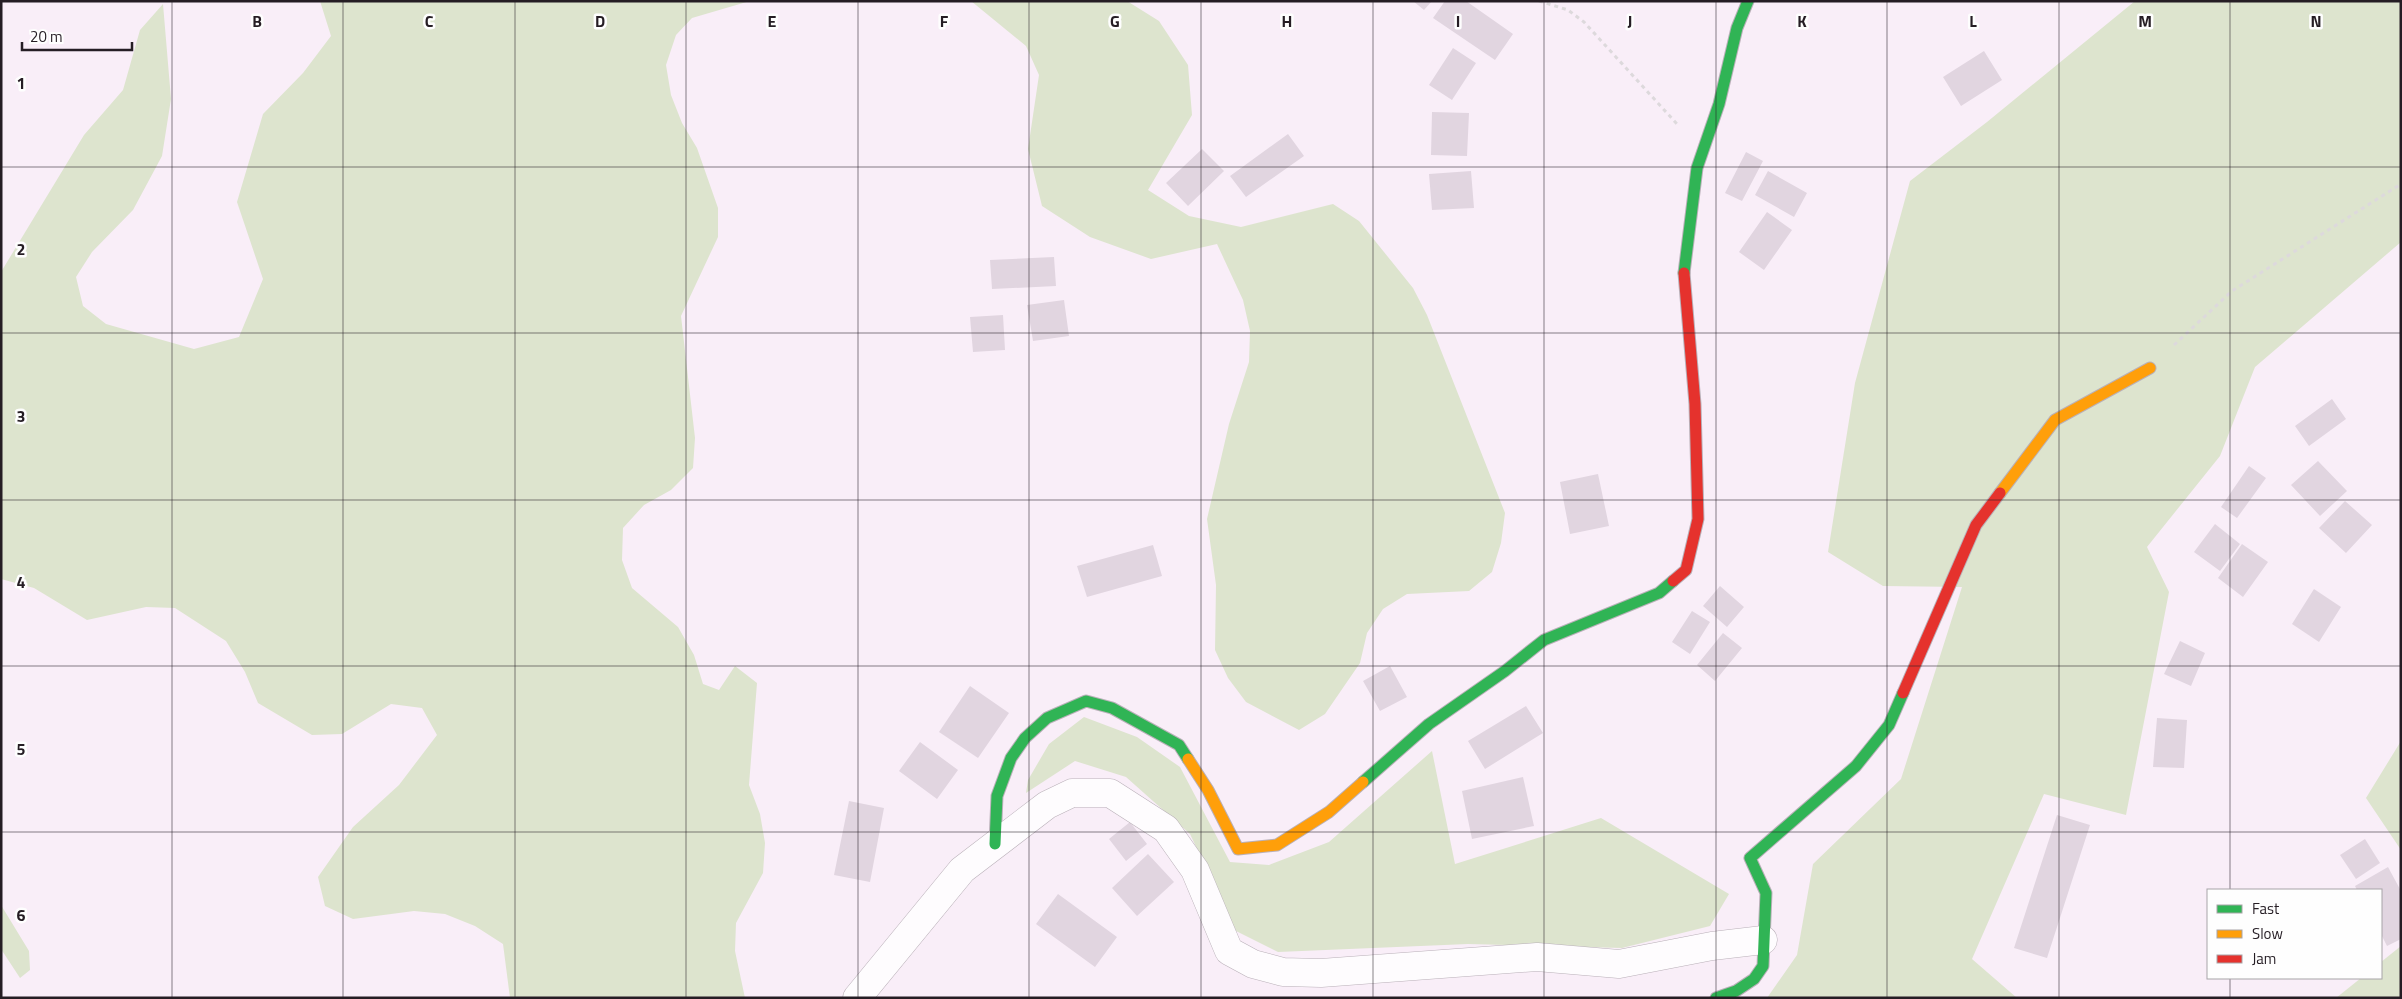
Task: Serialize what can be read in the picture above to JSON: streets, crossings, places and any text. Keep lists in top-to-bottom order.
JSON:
{
  "legend": ["Fast", "Slow", "Jam"],
  "scale_bar": "20 m",
  "grid": {
    "columns": [
      "B",
      "C",
      "D",
      "E",
      "F",
      "G",
      "H",
      "I",
      "J",
      "K",
      "L",
      "M",
      "N"
    ],
    "rows": [
      "1",
      "2",
      "3",
      "4",
      "5",
      "6"
    ]
  }
}
